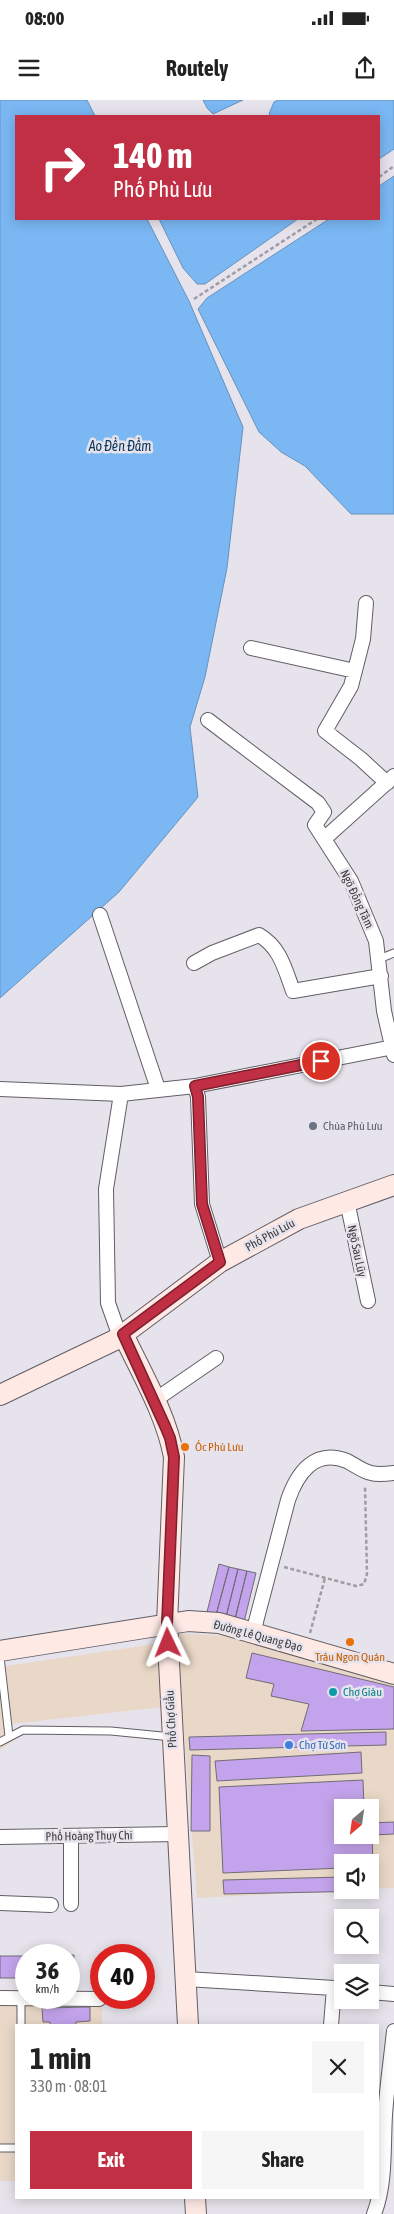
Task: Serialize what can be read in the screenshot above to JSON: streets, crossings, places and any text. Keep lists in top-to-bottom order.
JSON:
{
  "streets": {
    "main road": ["Phố Phù Lưu", "Đường Lê Quang Đạo", "Phố Chợ Giầu"],
    "street": ["Ngõ Đồng Tâm", "Ngõ Sau Lũy", "Phố Hoàng Thụy Chi"]
  },
  "crossings": [
    ["Phố Phù Lưu", "Ngõ Sau Lũy"],
    ["Phố Phù Lưu", "Phố Chợ Giầu"],
    ["Đường Lê Quang Đạo", "Phố Chợ Giầu"],
    ["Phố Chợ Giầu", "Phố Hoàng Thụy Chi"]
  ],
  "water": ["Ao Đền Đầm"],
  "places": [
    "Chùa Phù Lưu",
    "Ốc Phù Lưu",
    "Trâu Ngon Quán",
    "Chợ Giàu",
    "Chợ Từ Sơn"
  ],
  "north": "bottom left",
  "page": {
    "status": "08:00",
    "header": "Routely",
    "turn": ["140 m", "Phố Phù Lưu"],
    "speed": "36 km/h",
    "limit": "40",
    "heading": ["1 min", "330 m · 08:01"],
    "buttons": ["Exit", "Share"]
  }
}
